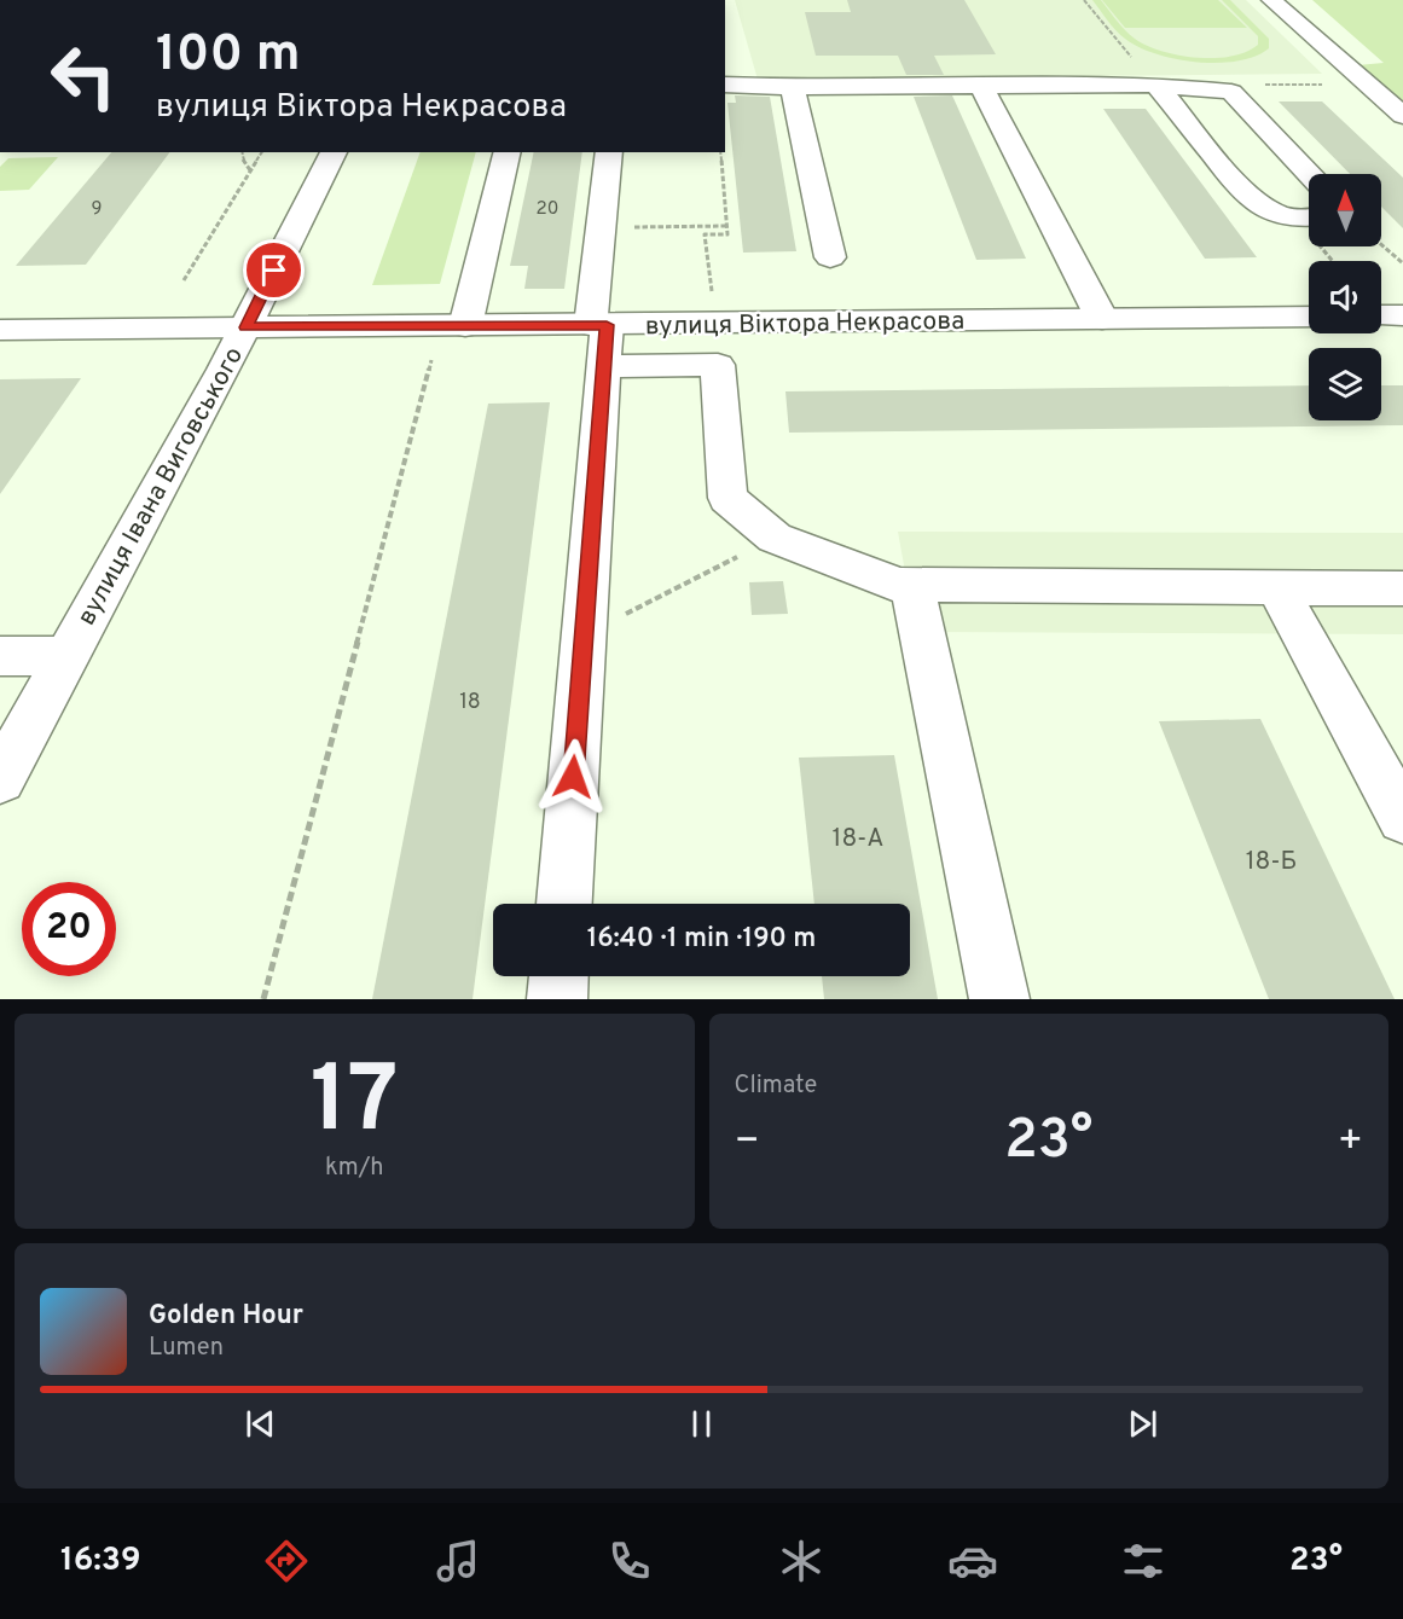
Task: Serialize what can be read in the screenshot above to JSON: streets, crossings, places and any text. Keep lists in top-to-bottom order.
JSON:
{
  "streets": {
    "main road": ["вулиця Віктора Некрасова", "вулиця Івана Виговського"]
  },
  "crossings": [
    ["вулиця Віктора Некрасова", "вулиця Івана Виговського"]
  ],
  "house_numbers": [
    "9",
    "20",
    "18",
    "18-А",
    "18-Б"
  ],
  "north": "top",
  "page": {
    "turn": ["100 m", "вулиця Віктора Некрасова"],
    "limit": "20",
    "trip": "16:40 · 1 min · 190 m",
    "tile": [
      ["17", "km/h"],
      "Climate"
    ],
    "heat": ["−", "23°", "+"],
    "song": ["Golden Hour", "Lumen"],
    "tabs": ["16:39", "23°"]
  }
}
